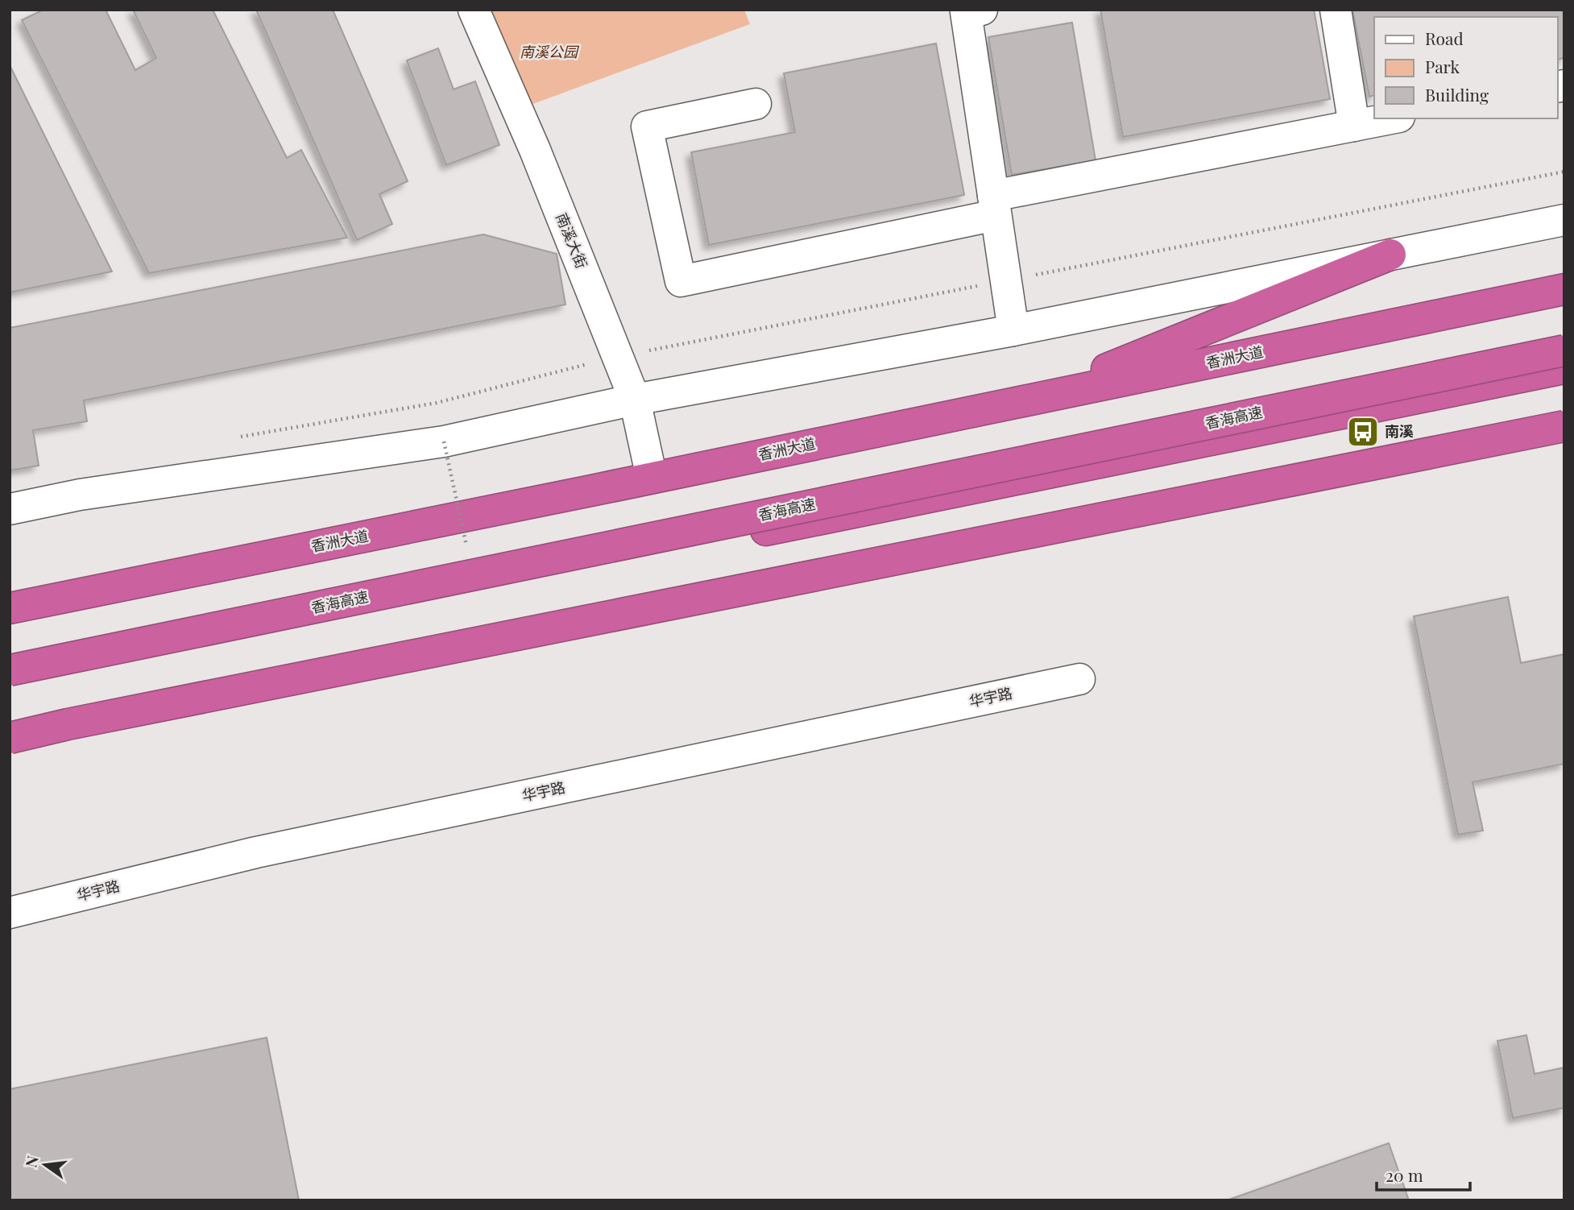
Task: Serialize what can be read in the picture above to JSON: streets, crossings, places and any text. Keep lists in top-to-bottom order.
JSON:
{
  "streets": {
    "highway": ["香洲大道", "香海高速"],
    "street": ["南溪大街", "华宇路"]
  },
  "crossings": [
    ["南溪大街", "香洲大道"]
  ],
  "parks": ["南溪公园"],
  "places": {
    "bus stop": ["南溪"]
  },
  "legend": ["Road", "Park", "Building"],
  "scale_bar": "20 m",
  "north": "left"
}
